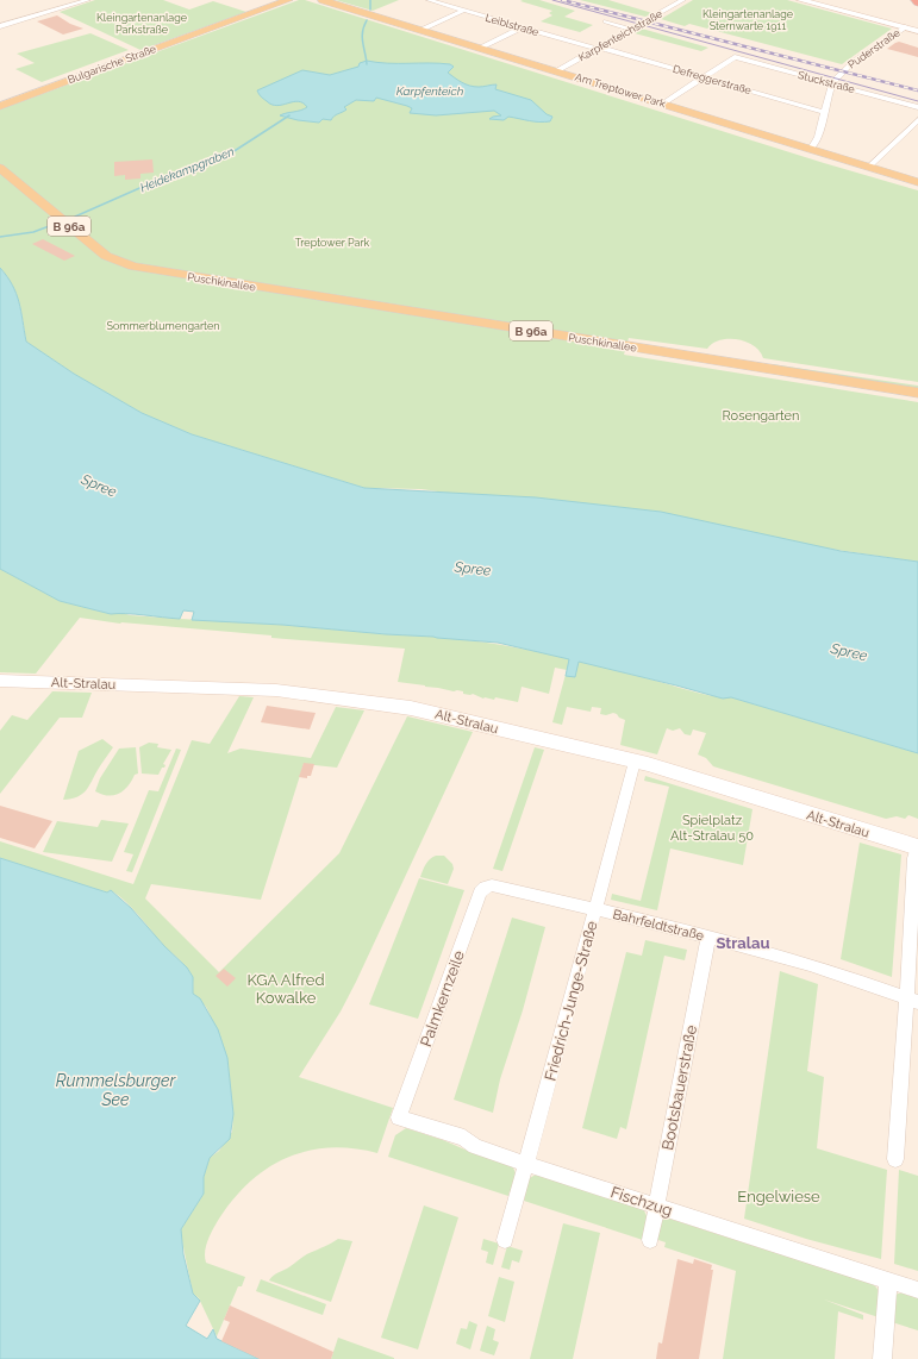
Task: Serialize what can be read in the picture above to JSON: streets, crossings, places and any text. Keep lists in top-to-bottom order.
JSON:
{
  "streets": {
    "main road": [
      "Bulgarische Straße",
      "Am Treptower Park",
      "B 96a",
      "Puschkinallee"
    ],
    "street": [
      "Leiblstraße",
      "Karpfenteichstraße",
      "Puderstraße",
      "Defreggerstraße",
      "Stuckstraße",
      "Alt-Stralau",
      "Bahrfeldtstraße",
      "Palmkernzeile",
      "Friedrich-Junge-Straße",
      "Bootsbauerstraße",
      "Fischzug"
    ]
  },
  "crossings": [
    ["Leiblstraße", "Karpfenteichstraße"],
    ["Leiblstraße", "Defreggerstraße"],
    ["Karpfenteichstraße", "Defreggerstraße"],
    ["Karpfenteichstraße", "Am Treptower Park"],
    ["Puderstraße", "Defreggerstraße"],
    ["Puderstraße", "Stuckstraße"],
    ["Puderstraße", "Am Treptower Park"],
    ["Defreggerstraße", "Stuckstraße"],
    ["Alt-Stralau", "Friedrich-Junge-Straße"],
    ["Bahrfeldtstraße", "Palmkernzeile"],
    ["Bahrfeldtstraße", "Friedrich-Junge-Straße"],
    ["Bahrfeldtstraße", "Bootsbauerstraße"],
    ["Palmkernzeile", "Fischzug"],
    ["Friedrich-Junge-Straße", "Fischzug"],
    ["Bootsbauerstraße", "Fischzug"]
  ],
  "districts": ["Stralau"],
  "water": [
    "Karpfenteich",
    "Heidekampgraben",
    "Spree",
    "Rummelsburger See"
  ],
  "parks": [
    "Kleingartenanlage Sternwarte 1911",
    "Kleingartenanlage Parkstraße",
    "Treptower Park",
    "Sommerblumengarten",
    "Rosengarten",
    "Spielplatz Alt-Stralau 50",
    "KGA Alfred Kowalke",
    "Engelwiese"
  ]
}
